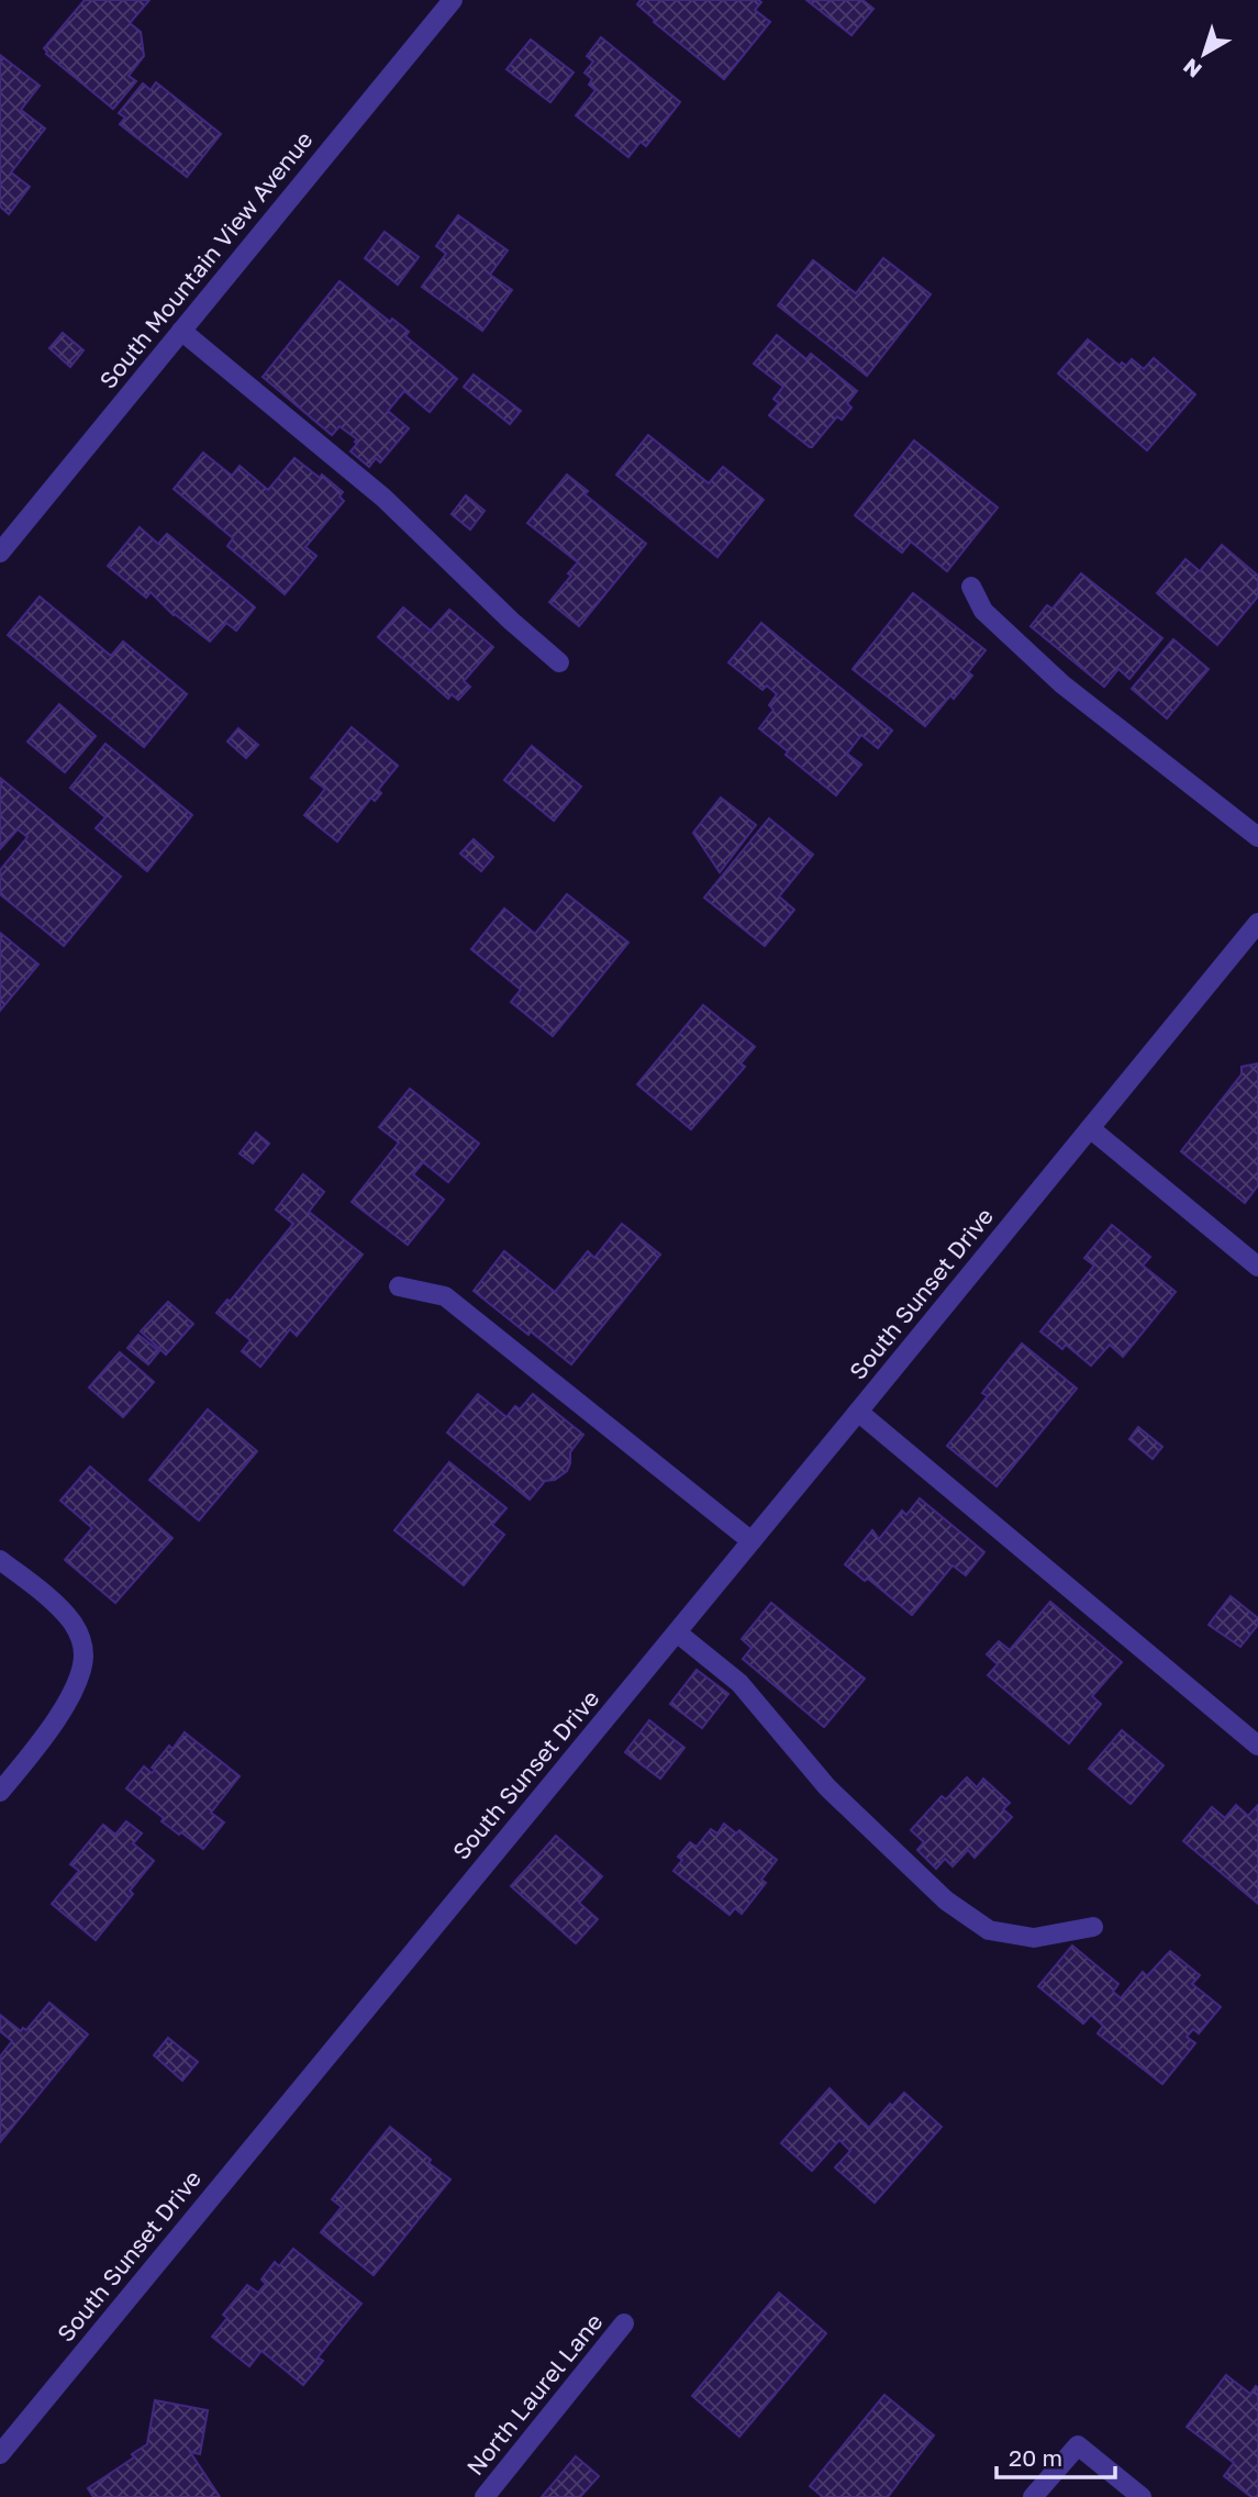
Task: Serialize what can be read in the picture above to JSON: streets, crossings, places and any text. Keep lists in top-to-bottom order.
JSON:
{
  "streets": {
    "street": ["South Mountain View Avenue", "South Sunset Drive", "North Laurel Lane"]
  },
  "scale_bar": "20 m",
  "north": "bottom left"
}
